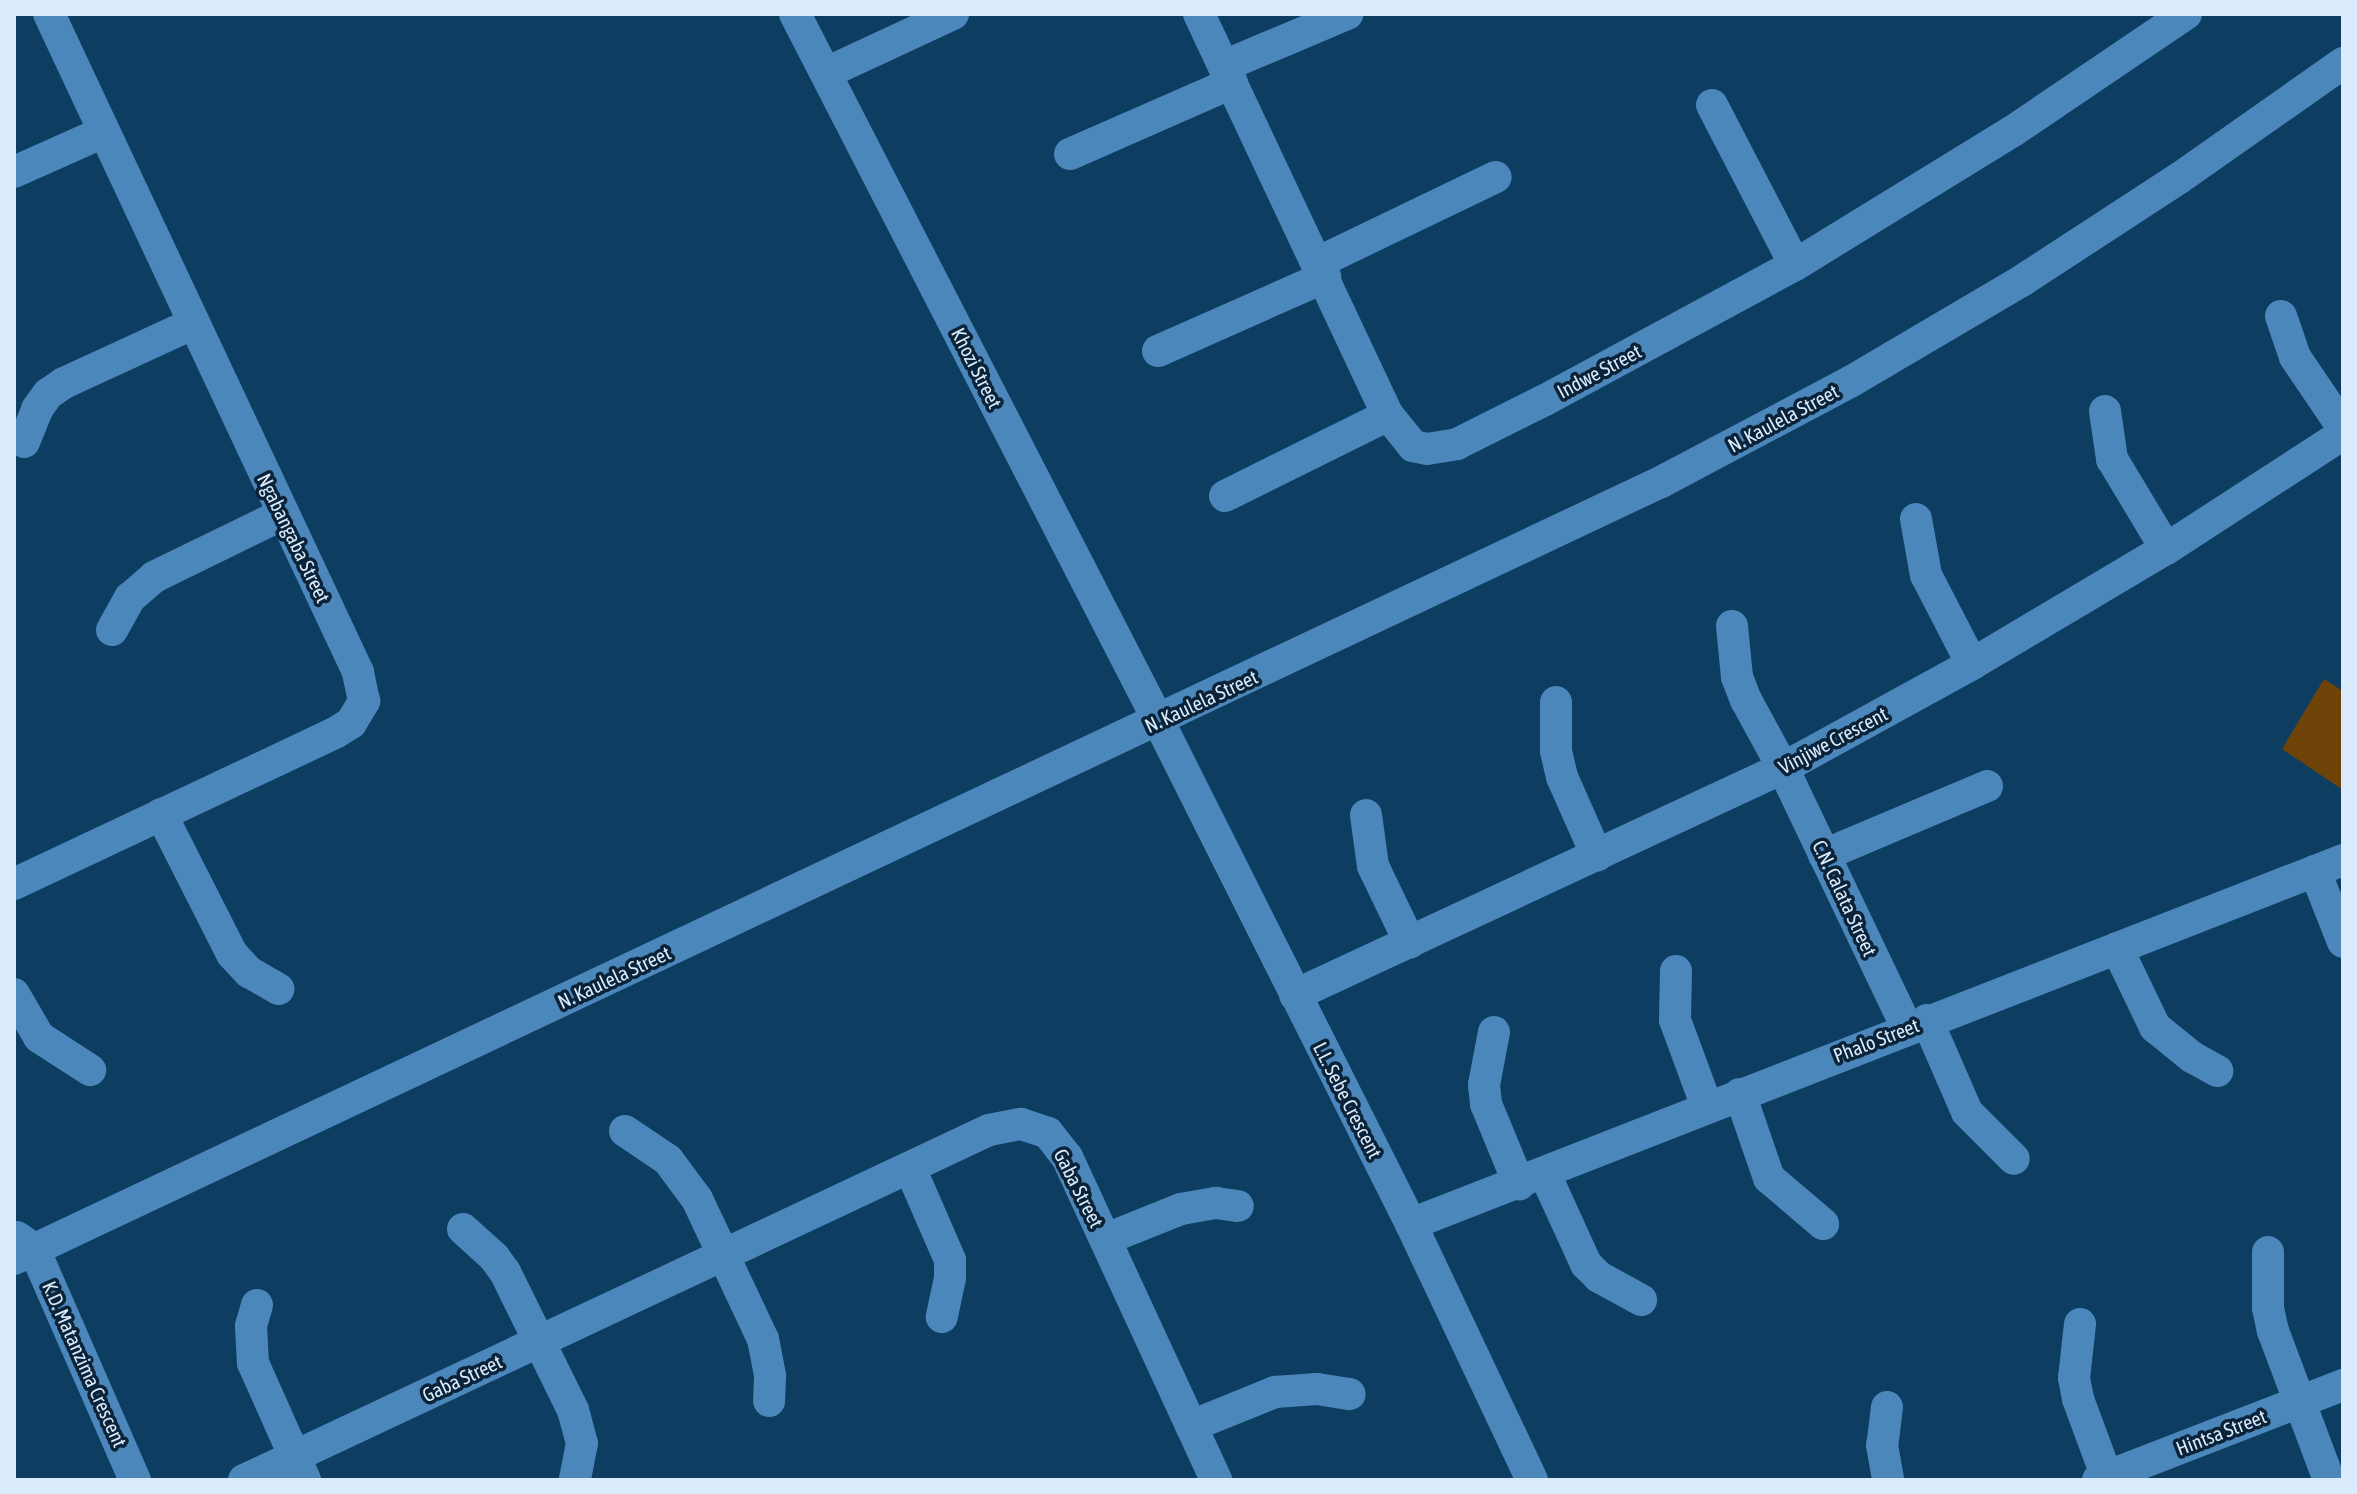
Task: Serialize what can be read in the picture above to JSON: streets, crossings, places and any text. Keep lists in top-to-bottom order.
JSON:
{
  "streets": {
    "street": [
      "Khozi Street",
      "Indwe Street",
      "N. Kaulela Street",
      "Ngabangaba Street",
      "Vinjiwe Crescent",
      "C.N. Calata Street",
      "Phalo Street",
      "L.L. Sebe Crescent",
      "Gaba Street",
      "K.D. Matanzima Crescent",
      "Hintsa Street"
    ]
  },
  "crossings": [
    ["Khozi Street", "N. Kaulela Street"],
    ["Khozi Street", "L.L. Sebe Crescent"],
    ["N. Kaulela Street", "L.L. Sebe Crescent"],
    ["N. Kaulela Street", "K.D. Matanzima Crescent"],
    ["Vinjiwe Crescent", "C.N. Calata Street"],
    ["Vinjiwe Crescent", "L.L. Sebe Crescent"],
    ["C.N. Calata Street", "Phalo Street"],
    ["Phalo Street", "L.L. Sebe Crescent"]
  ]
}
